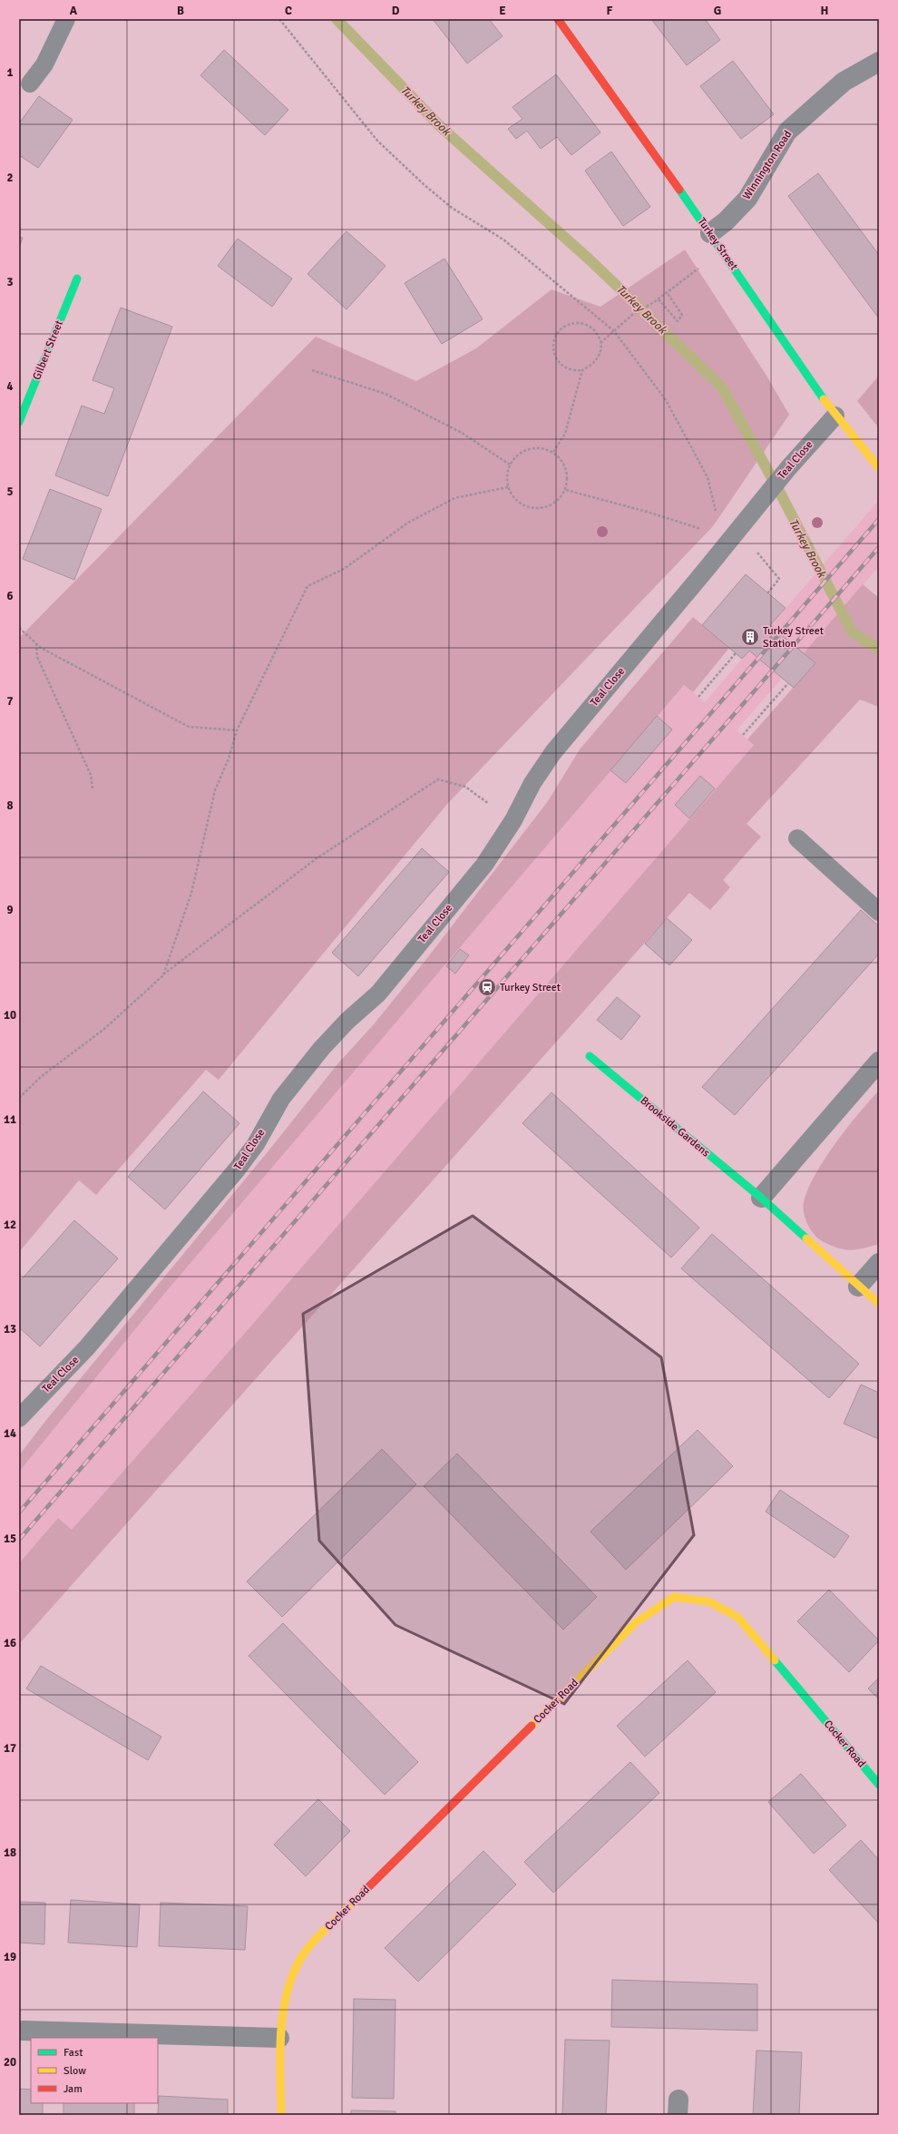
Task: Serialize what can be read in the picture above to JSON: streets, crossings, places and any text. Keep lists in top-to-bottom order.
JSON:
{
  "streets": {
    "street": [
      "Winnington Road",
      "Turkey Street",
      "Gilbert Street",
      "Brookside Gardens",
      "Cocker Road"
    ],
    "lane": ["Teal Close"]
  },
  "crossings": [
    ["Winnington Road", "Turkey Street"],
    ["Turkey Street", "Teal Close"]
  ],
  "water": ["Turkey Brook"],
  "places": {
    "building": ["Turkey Street Station"],
    "station": ["Turkey Street"]
  },
  "legend": ["Fast", "Slow", "Jam"],
  "grid": {
    "columns": [
      "A",
      "B",
      "C",
      "D",
      "E",
      "F",
      "G",
      "H"
    ],
    "rows": [
      "1",
      "2",
      "3",
      "4",
      "5",
      "6",
      "7",
      "8",
      "9",
      "10",
      "11",
      "12",
      "13",
      "14",
      "15",
      "16",
      "17",
      "18",
      "19",
      "20"
    ]
  }
}
